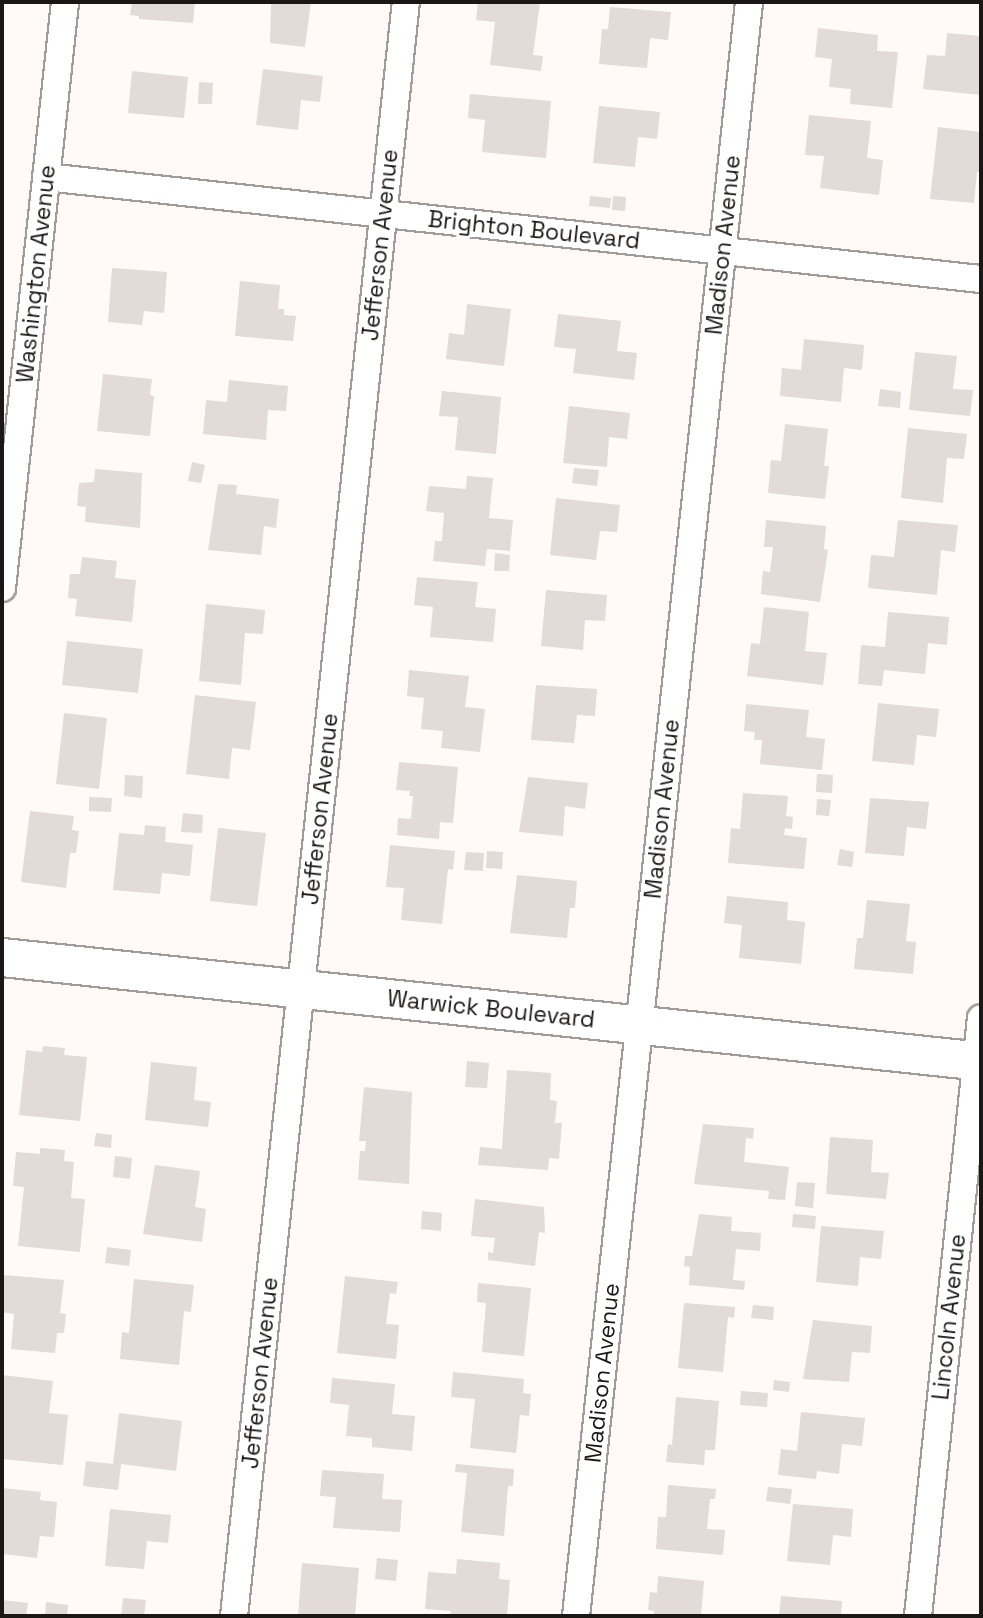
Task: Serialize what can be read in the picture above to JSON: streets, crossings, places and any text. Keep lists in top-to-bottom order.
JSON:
{
  "streets": {
    "street": [
      "Brighton Boulevard",
      "Jefferson Avenue",
      "Madison Avenue",
      "Washington Avenue",
      "Warwick Boulevard",
      "Lincoln Avenue"
    ]
  },
  "crossings": [
    ["Brighton Boulevard", "Jefferson Avenue"],
    ["Brighton Boulevard", "Madison Avenue"],
    ["Brighton Boulevard", "Washington Avenue"],
    ["Jefferson Avenue", "Warwick Boulevard"],
    ["Madison Avenue", "Warwick Boulevard"],
    ["Warwick Boulevard", "Lincoln Avenue"]
  ]
}
